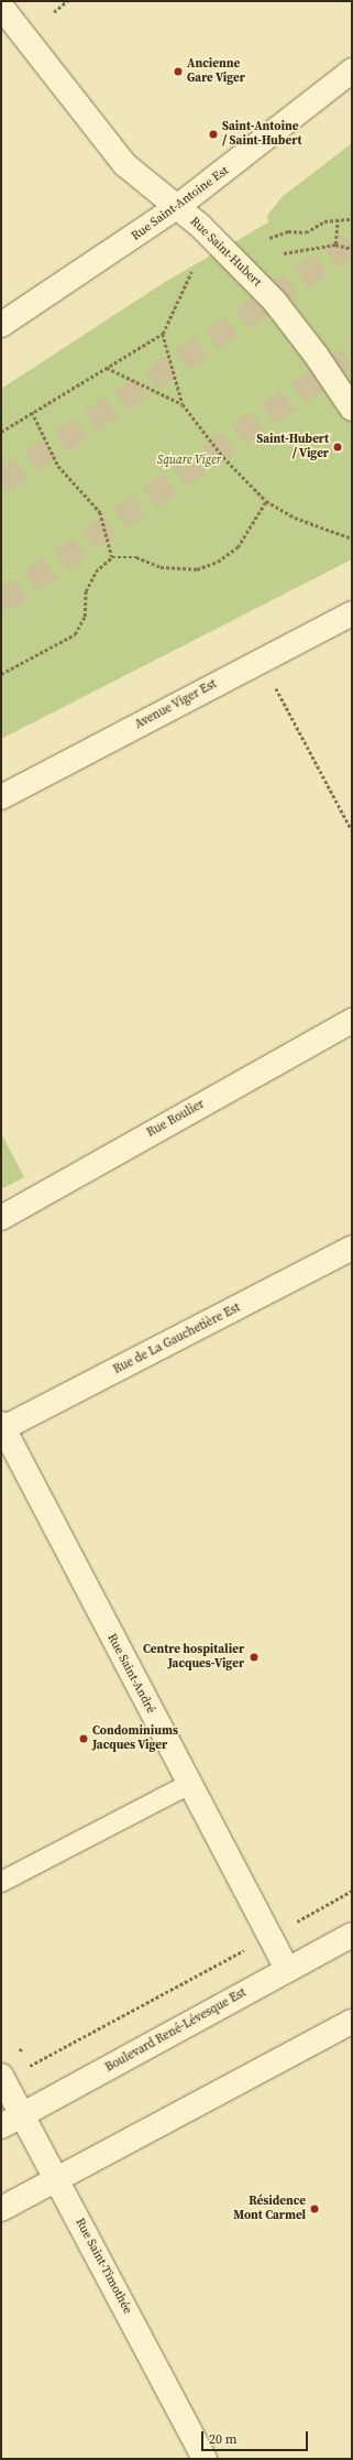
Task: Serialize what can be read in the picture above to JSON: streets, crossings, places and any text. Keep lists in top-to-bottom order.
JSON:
{
  "streets": {
    "street": [
      "Rue Saint-Antoine Est",
      "Rue Saint-Hubert",
      "Avenue Viger Est",
      "Rue Roulier",
      "Rue de La Gauchetière Est",
      "Rue Saint-André",
      "Boulevard René-Lévesque Est",
      "Rue Saint-Timothée"
    ]
  },
  "crossings": [
    ["Rue Saint-Antoine Est", "Rue Saint-Hubert"],
    ["Rue de La Gauchetière Est", "Rue Saint-André"],
    ["Rue Saint-André", "Boulevard René-Lévesque Est"],
    ["Boulevard René-Lévesque Est", "Rue Saint-Timothée"]
  ],
  "parks": ["Square Viger"],
  "places": [
    "Ancienne Gare Viger",
    "Saint-Antoine / Saint-Hubert",
    "Saint-Hubert / Viger",
    "Centre hospitalier Jacques-Viger",
    "Condominiums Jacques Viger",
    "Résidence Mont Carmel"
  ],
  "scale_bar": "20 m"
}
